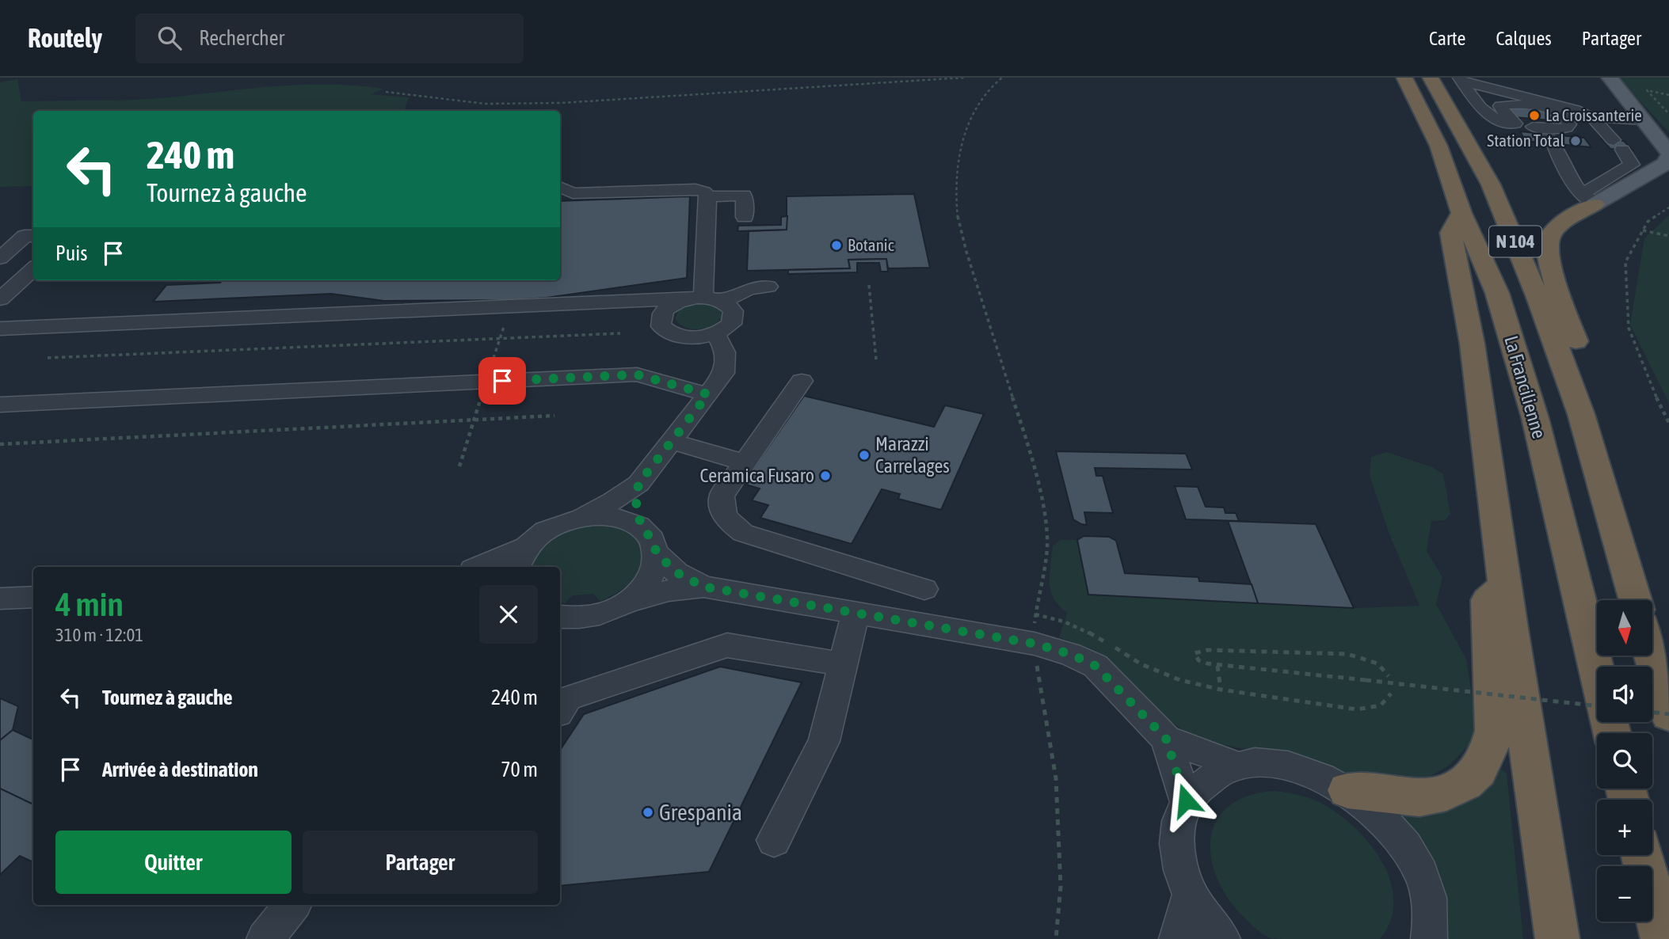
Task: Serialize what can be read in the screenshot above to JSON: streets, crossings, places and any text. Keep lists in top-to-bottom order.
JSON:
{
  "streets": {
    "highway": ["N 104", "La Francilienne"]
  },
  "places": [
    "La Croissanterie",
    "Station Total",
    "Botanic",
    "Marazzi Carrelages",
    "Ceramica Fusaro",
    "Grespania"
  ],
  "north": "bottom",
  "page": {
    "header": "Routely",
    "search": "Rechercher",
    "nav": ["Carte", "Calques", "Partager"],
    "turn": ["240 m", "Tournez à gauche"],
    "then": "Puis",
    "heading": ["4 min", "310 m · 12:01"],
    "map_buttons": ["+", "−"],
    "list": [
      {
        "name": "Tournez à gauche",
        "value": "240 m"
      },
      {
        "name": "Arrivée à destination",
        "value": "70 m"
      }
    ],
    "buttons": ["Quitter", "Partager"]
  }
}
